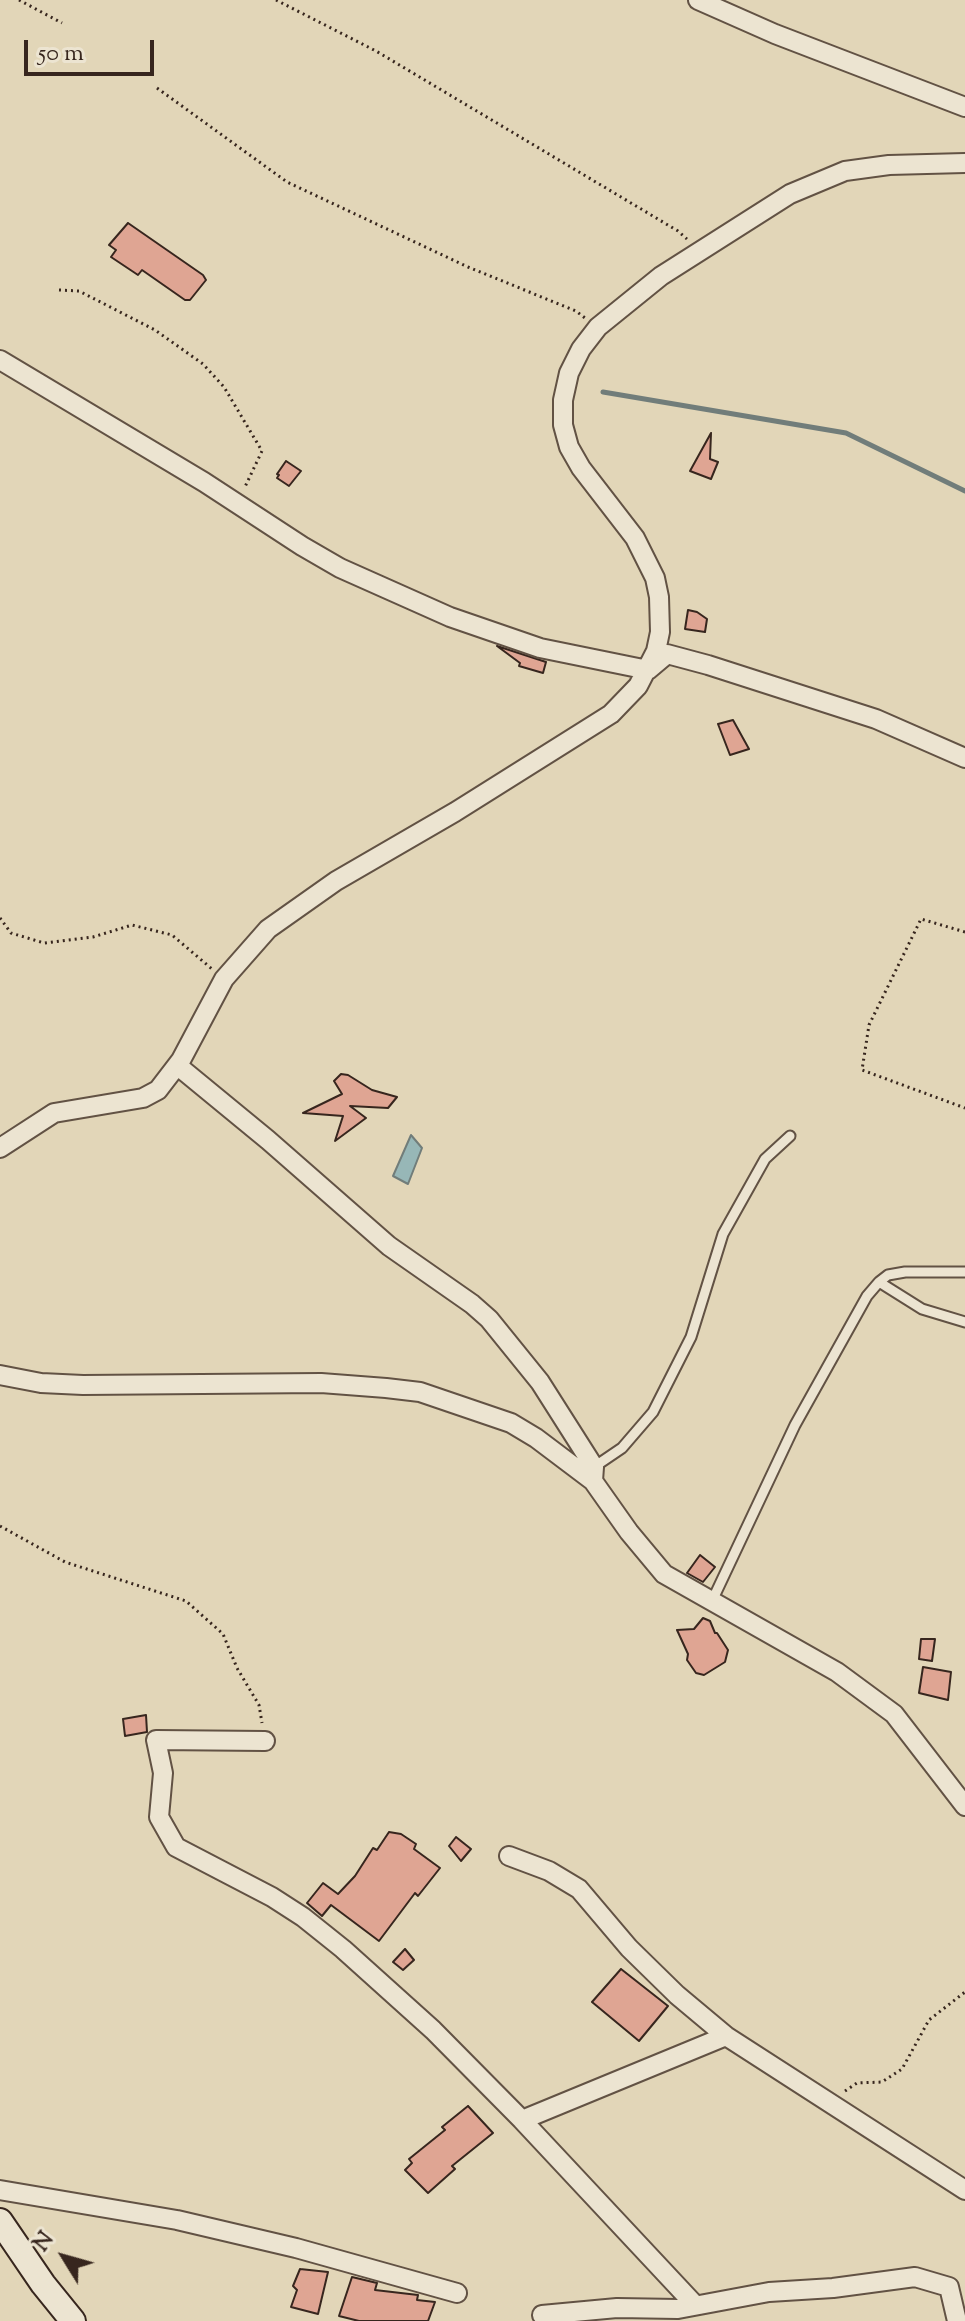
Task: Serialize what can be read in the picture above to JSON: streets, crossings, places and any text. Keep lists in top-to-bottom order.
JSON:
{
  "scale_bar": "50 m",
  "north": "top left"
}
